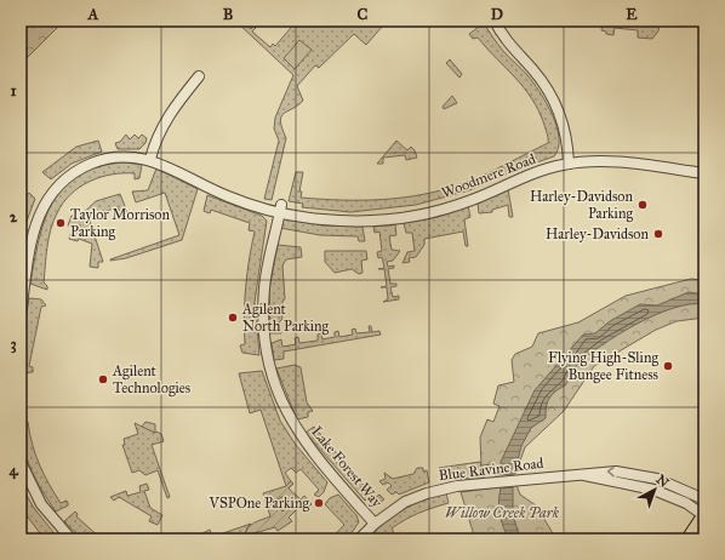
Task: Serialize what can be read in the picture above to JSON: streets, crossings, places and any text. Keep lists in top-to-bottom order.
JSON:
{
  "streets": {
    "street": ["Woodmere Road", "Lake Forest Way", "Blue Ravine Road"]
  },
  "crossings": [
    ["Woodmere Road", "Lake Forest Way"],
    ["Lake Forest Way", "Blue Ravine Road"]
  ],
  "parks": ["Willow Creek Park"],
  "places": [
    "Harley-Davidson Parking",
    "Taylor Morrison Parking",
    "Harley-Davidson",
    "Agilent North Parking",
    "Flying High-Sling Bungee Fitness",
    "Agilent Technologies",
    "VSPOne Parking"
  ],
  "north": "top right",
  "grid": {
    "columns": [
      "A",
      "B",
      "C",
      "D",
      "E"
    ],
    "rows": [
      "1",
      "2",
      "3",
      "4"
    ]
  }
}
